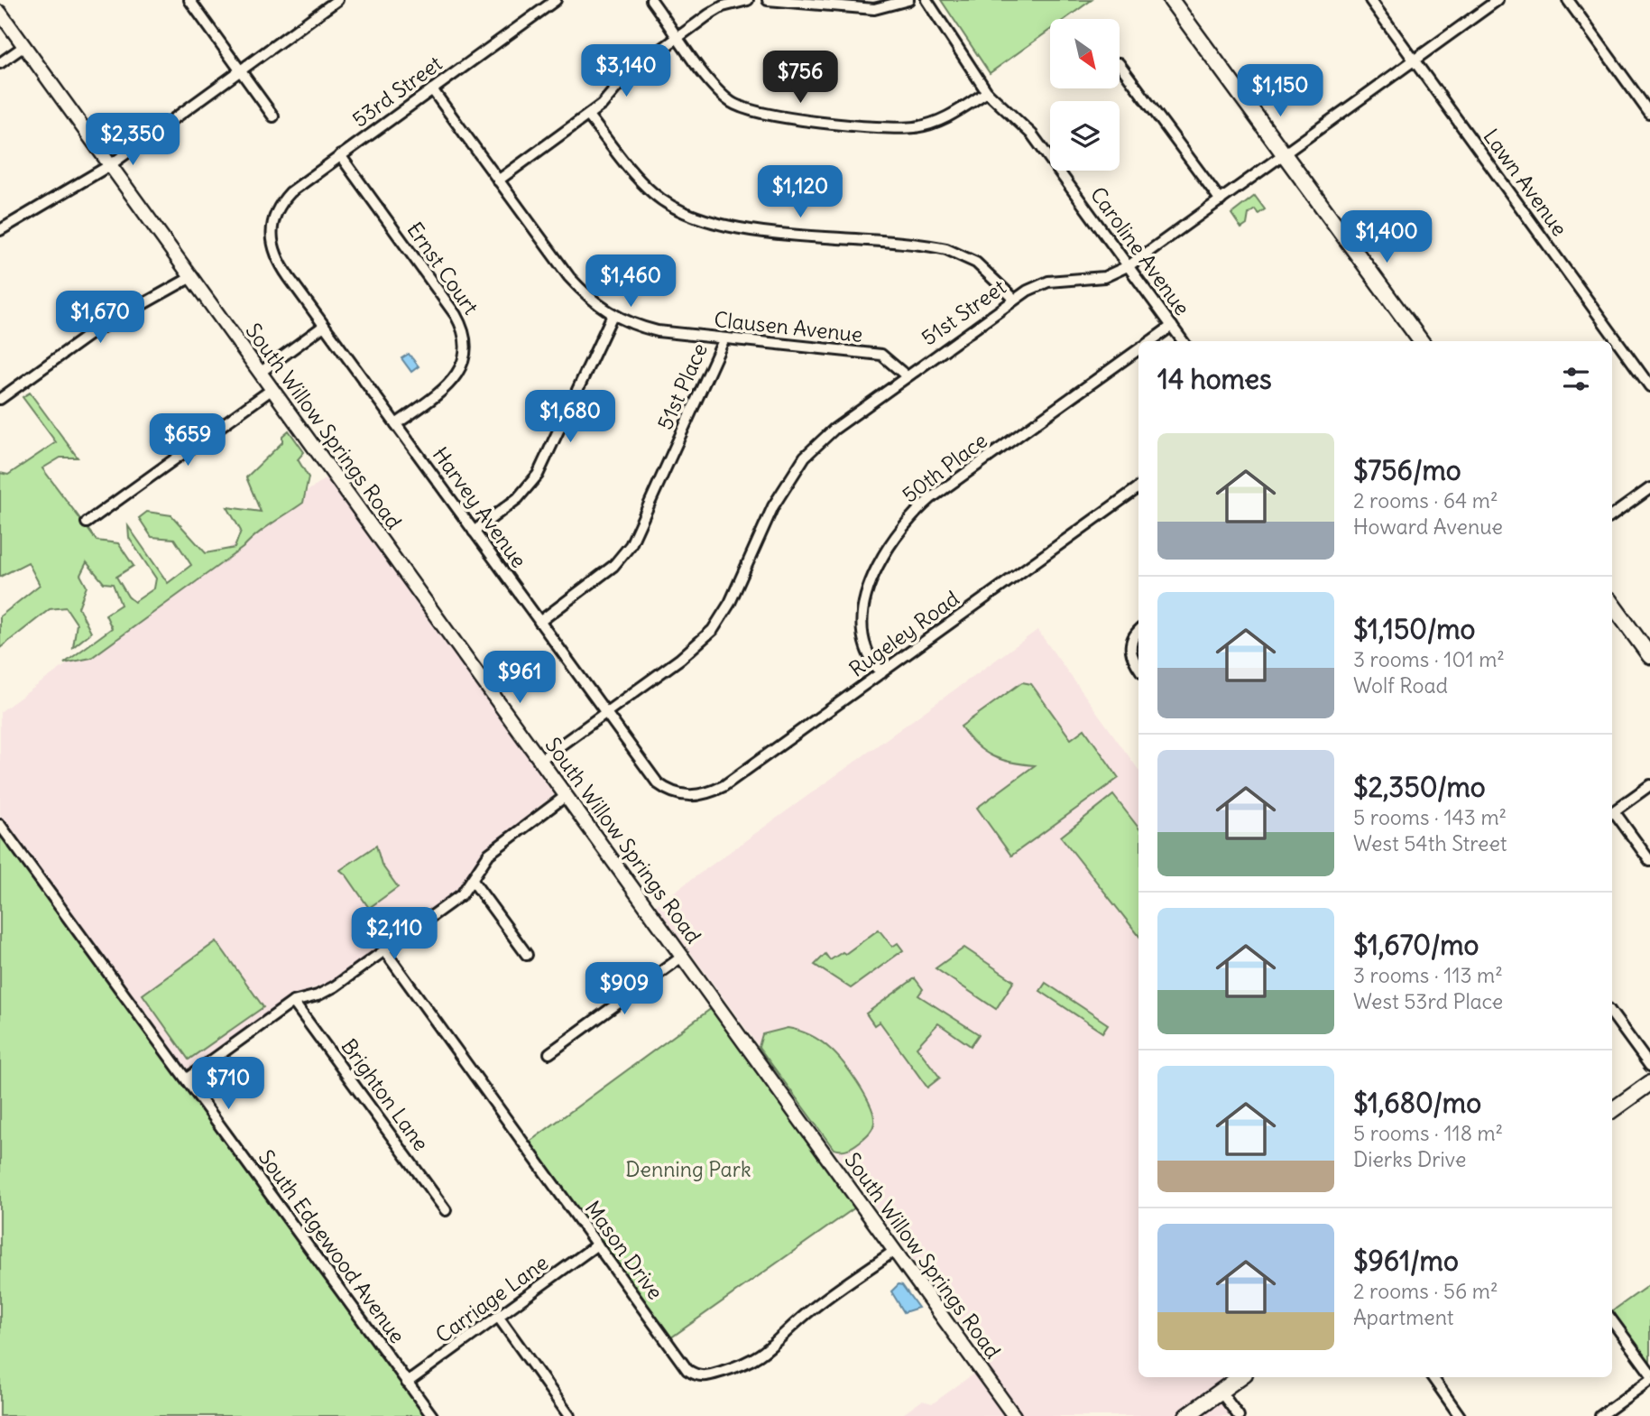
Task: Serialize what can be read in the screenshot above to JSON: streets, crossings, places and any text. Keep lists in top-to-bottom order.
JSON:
{
  "streets": {
    "street": [
      "53rd Street",
      "Lawn Avenue",
      "Caroline Avenue",
      "Ernst Court",
      "51st Street",
      "Clausen Avenue",
      "51st Place",
      "South Willow Springs Road",
      "50th Place",
      "Harvey Avenue",
      "Rugeley Road",
      "Brighton Lane",
      "South Edgewood Avenue",
      "Mason Drive",
      "Carriage Lane"
    ]
  },
  "crossings": [
    ["53rd Street", "Ernst Court"],
    ["53rd Street", "Clausen Avenue"],
    ["53rd Street", "Harvey Avenue"],
    ["Lawn Avenue", "51st Street"],
    ["Caroline Avenue", "51st Street"],
    ["Ernst Court", "Harvey Avenue"],
    ["51st Street", "Clausen Avenue"],
    ["51st Street", "South Willow Springs Road"],
    ["51st Street", "Harvey Avenue"],
    ["Clausen Avenue", "51st Place"],
    ["51st Place", "Harvey Avenue"],
    ["South Willow Springs Road", "Mason Drive"],
    ["50th Place", "Rugeley Road"],
    ["Harvey Avenue", "Rugeley Road"],
    ["South Edgewood Avenue", "Carriage Lane"],
    ["Mason Drive", "Carriage Lane"]
  ],
  "parks": ["Denning Park"],
  "north": "bottom right",
  "page": {
    "price": [
      "$3,140",
      "$756",
      "$1,150",
      "$2,350",
      "$1,120",
      "$1,400",
      "$1,460",
      "$1,670",
      "$1,680",
      "$659",
      "$961",
      "$2,110",
      "$909",
      "$710"
    ],
    "heading": "14 homes",
    "list": [
      {
        "name": "$756/mo",
        "note": "2 rooms · 64 m² · Howard Avenue"
      },
      {
        "name": "$1,150/mo",
        "note": "3 rooms · 101 m² · Wolf Road"
      },
      {
        "name": "$2,350/mo",
        "note": "5 rooms · 143 m² · West 54th Street"
      },
      {
        "name": "$1,670/mo",
        "note": "3 rooms · 113 m² · West 53rd Place"
      },
      {
        "name": "$1,680/mo",
        "note": "5 rooms · 118 m² · Dierks Drive"
      },
      {
        "name": "$961/mo",
        "note": "2 rooms · 56 m² · Apartment"
      }
    ]
  }
}
